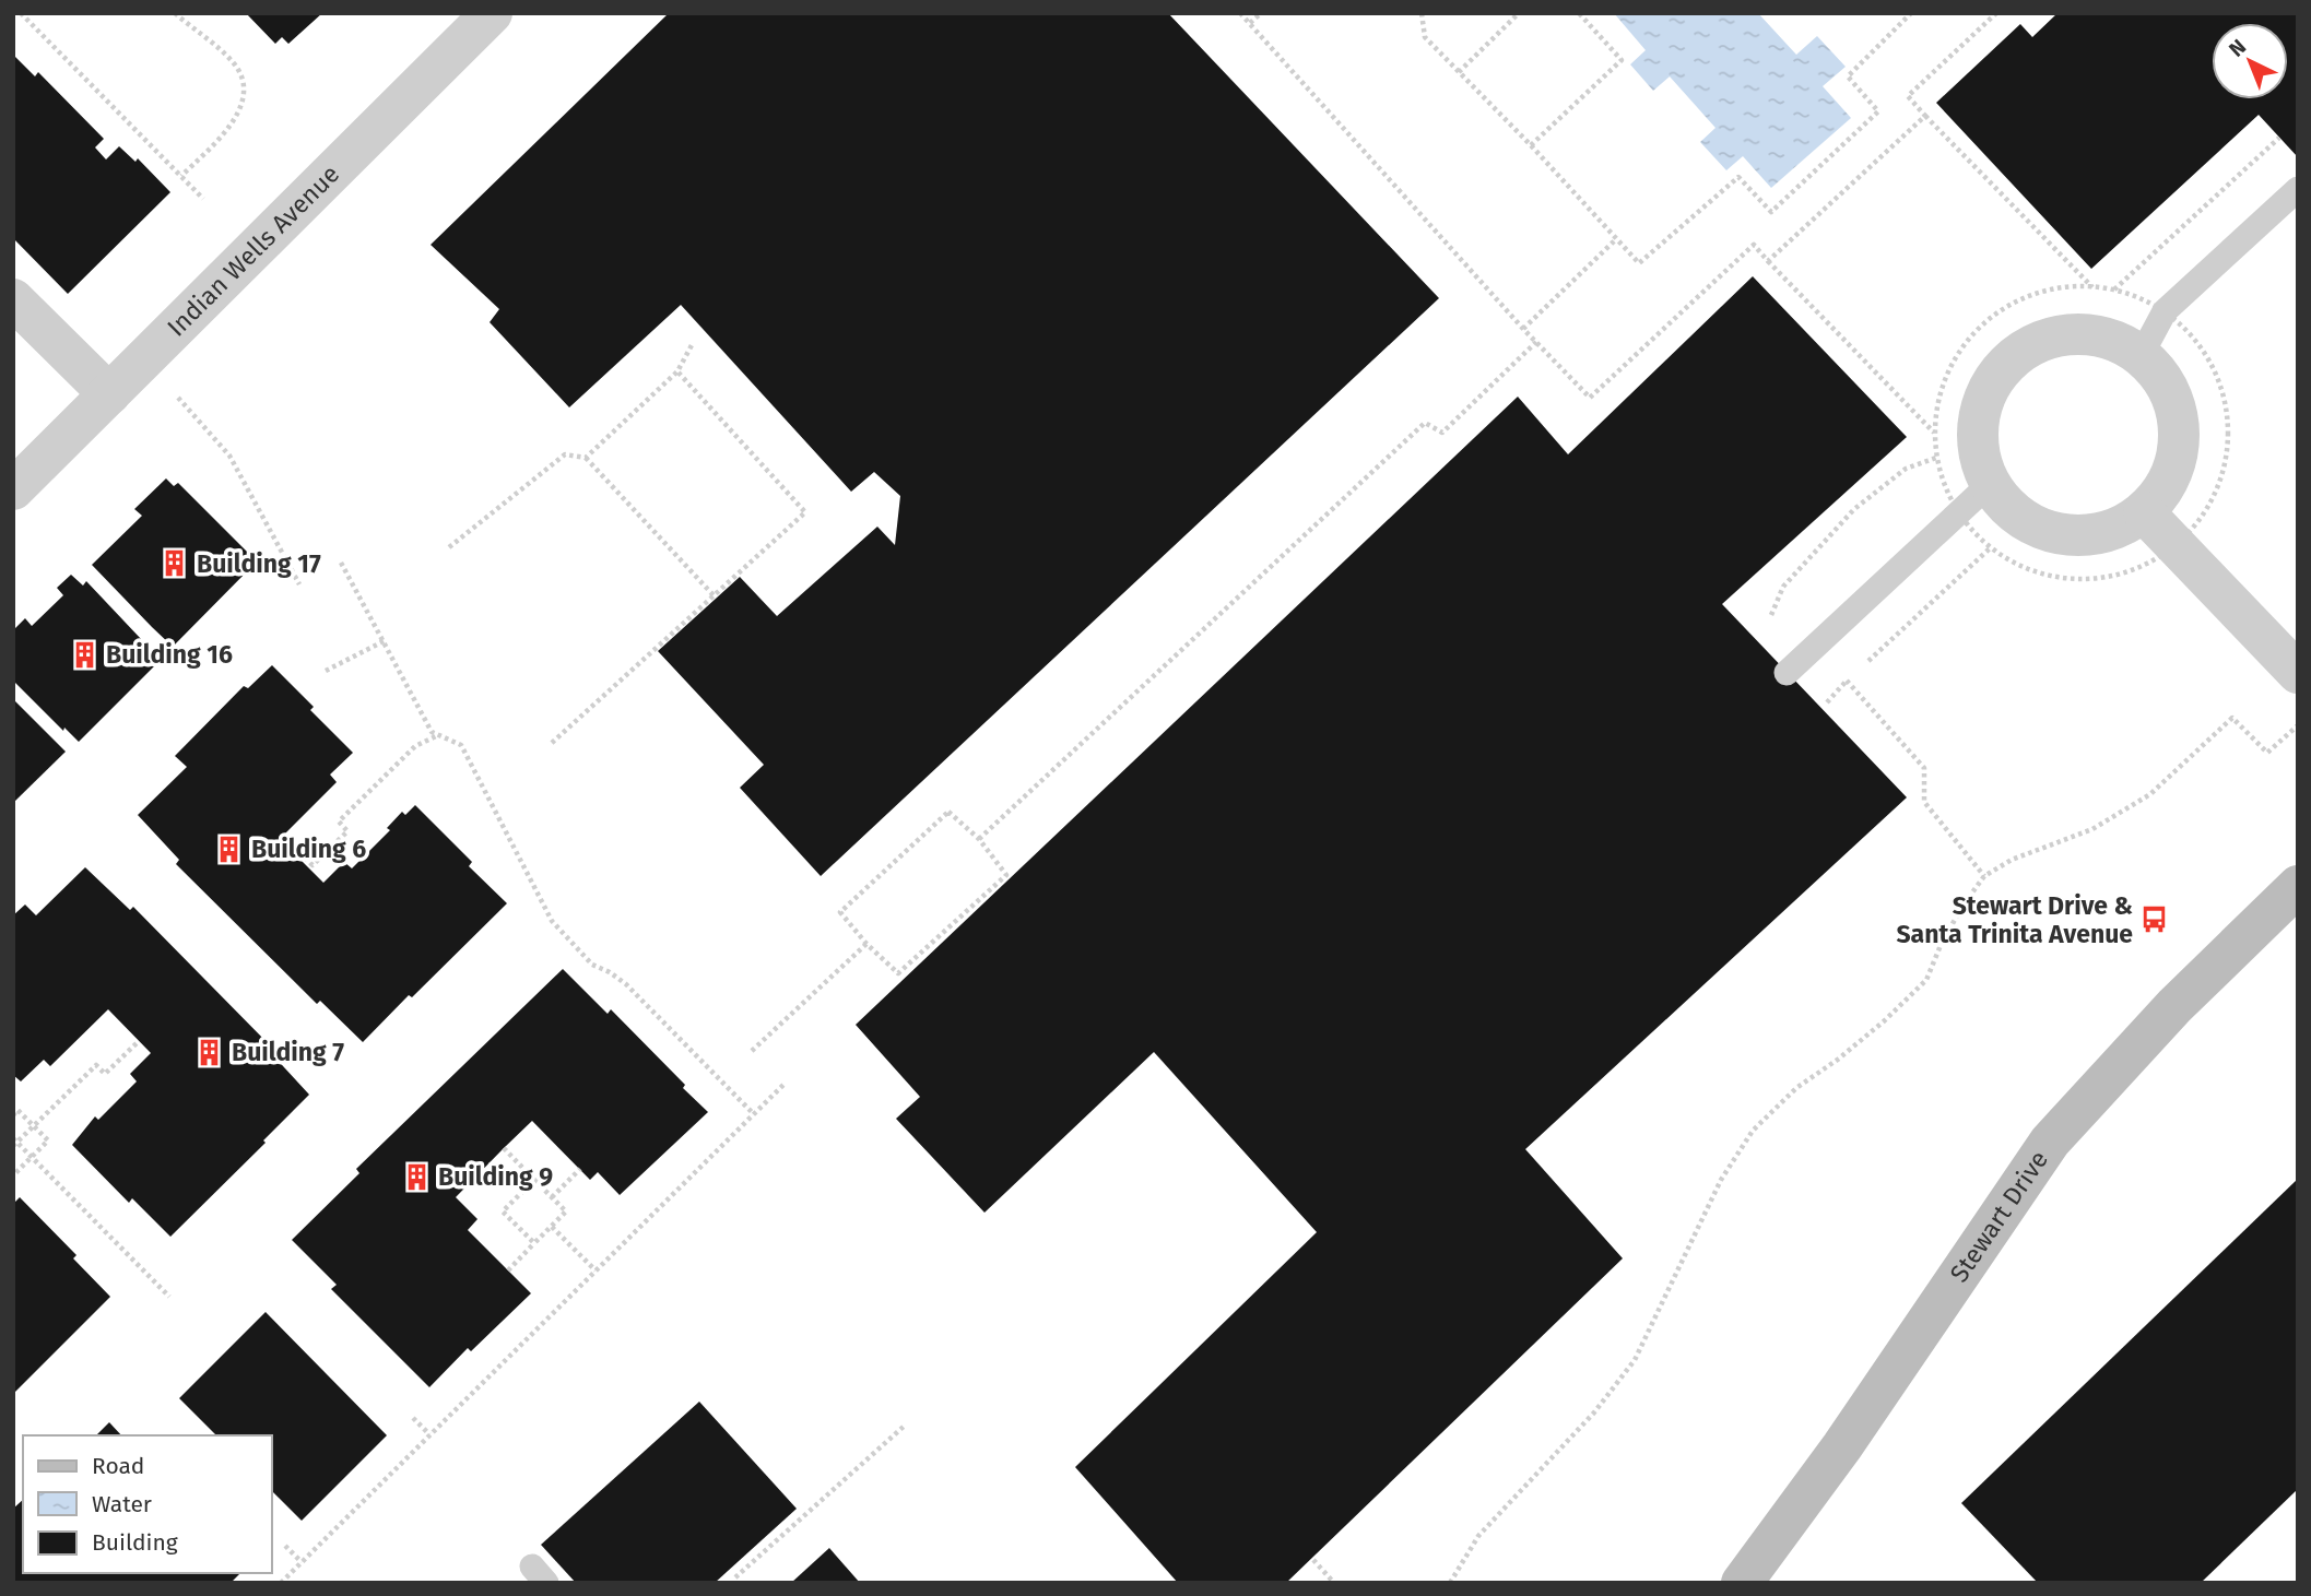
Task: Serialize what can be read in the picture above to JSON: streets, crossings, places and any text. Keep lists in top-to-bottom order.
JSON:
{
  "streets": {
    "street": ["Indian Wells Avenue", "Stewart Drive"]
  },
  "places": {
    "building": [
      "Building 17",
      "Building 16",
      "Building 6",
      "Building 7",
      "Building 9"
    ],
    "bus stop": ["Stewart Drive & Santa Trinita Avenue"]
  },
  "legend": ["Road", "Water", "Building"],
  "north": "top left"
}
